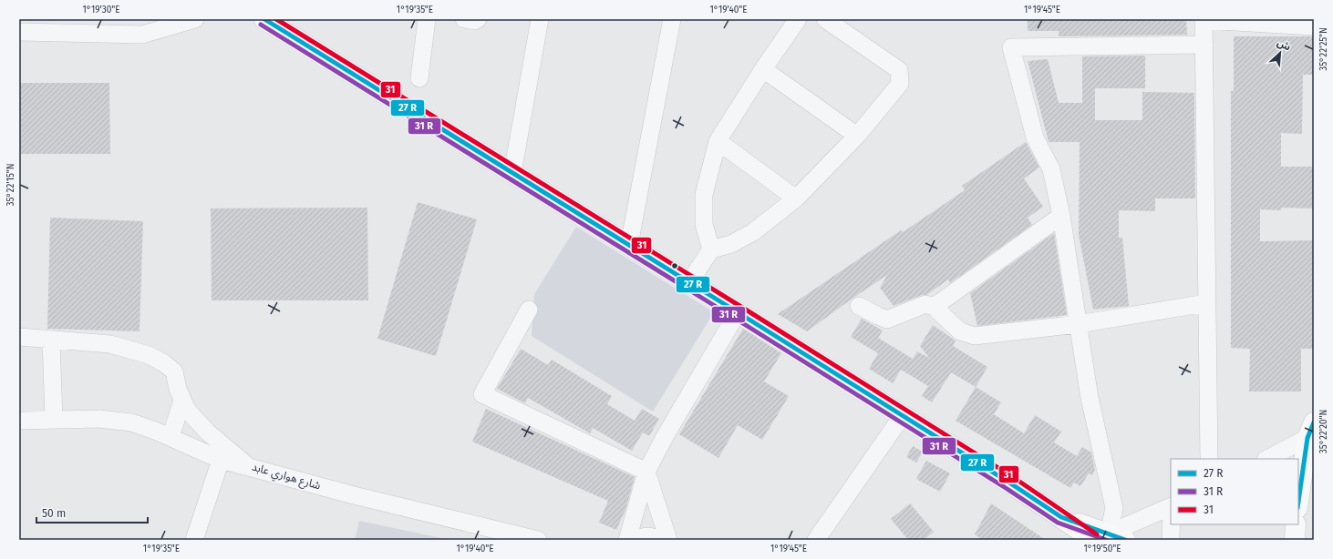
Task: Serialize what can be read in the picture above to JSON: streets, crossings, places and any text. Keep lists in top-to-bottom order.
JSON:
{
  "streets": {
    "street": ["شارع هواري عابد"]
  },
  "lines": ["transit line 31"],
  "legend": ["27 R", "31 R", "31"],
  "scale_bar": "50 m",
  "north": "top right",
  "coordinates": [
    "1°19'30\"E",
    "1°19'35\"E",
    "1°19'40\"E",
    "1°19'45\"E",
    "35°22'25\"N",
    "35°22'15\"N",
    "35°22'20\"N",
    "1°19'50\"E"
  ]
}
